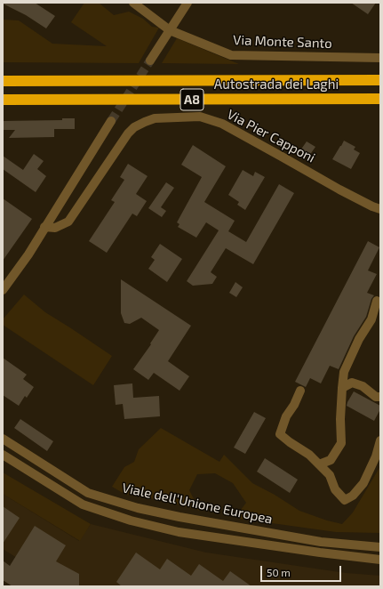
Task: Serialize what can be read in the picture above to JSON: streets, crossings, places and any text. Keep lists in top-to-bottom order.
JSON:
{
  "streets": {
    "highway": ["Autostrada dei Laghi", "A8"],
    "street": ["Via Monte Santo", "Via Pier Capponi", "Viale dell'Unione Europea"]
  },
  "scale_bar": "50 m"
}
